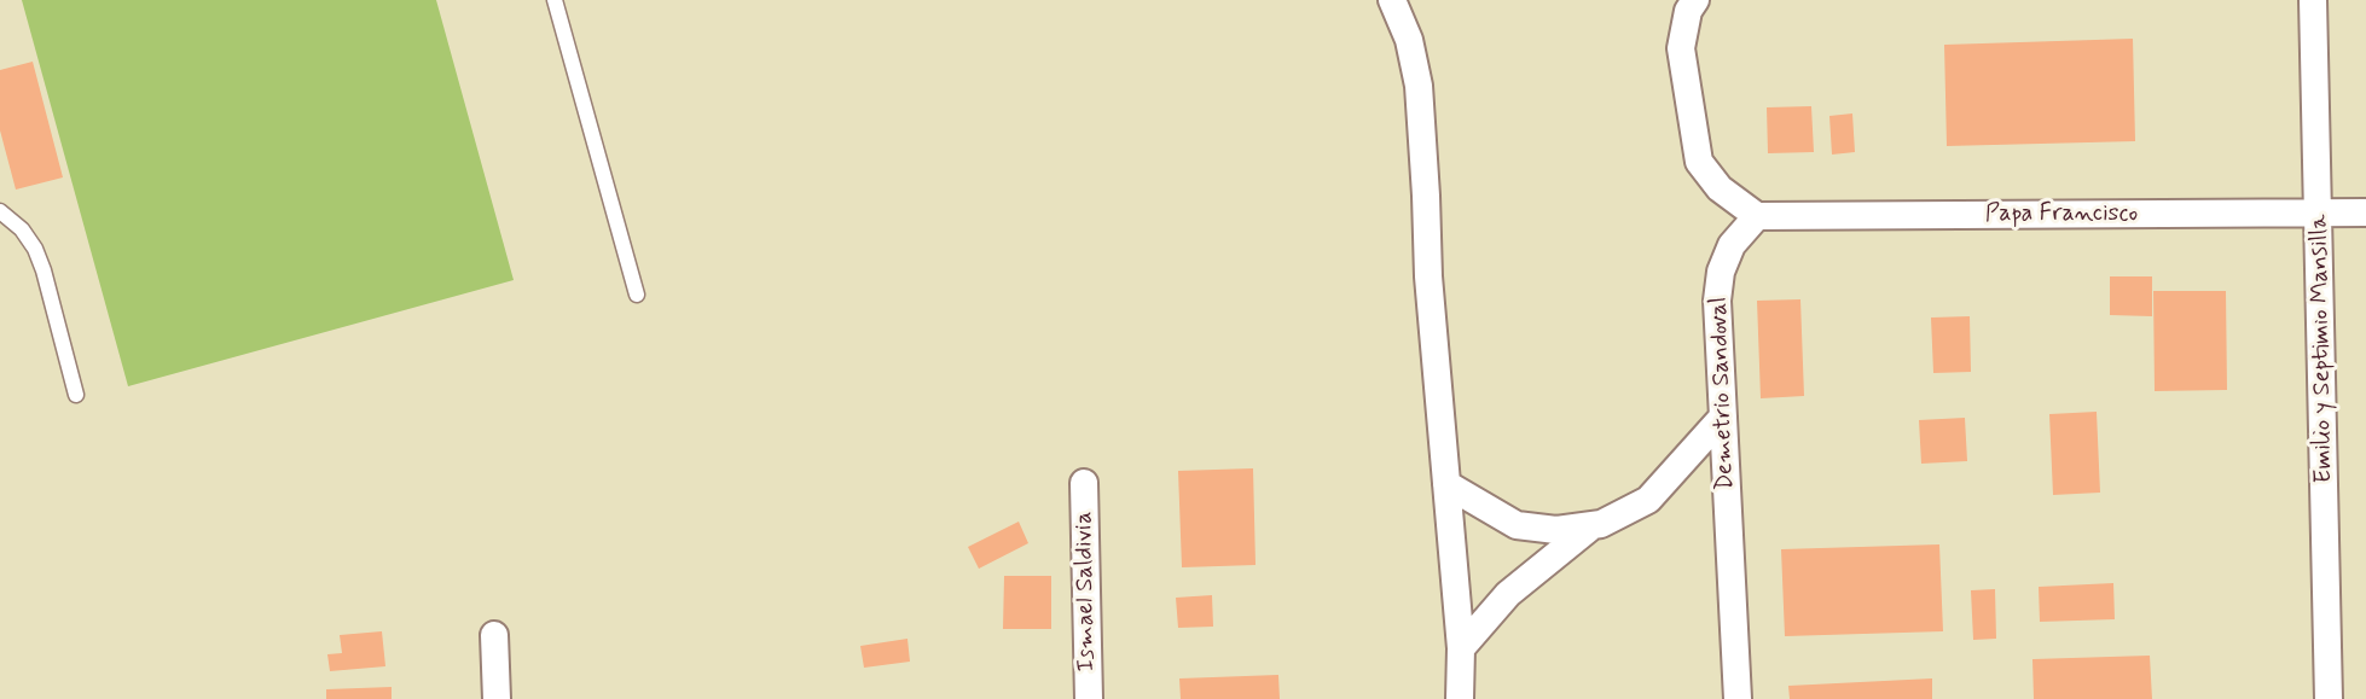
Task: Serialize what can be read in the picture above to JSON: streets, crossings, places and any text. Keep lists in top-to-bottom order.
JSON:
{
  "streets": {
    "street": [
      "Papa Francisco",
      "Emilio y Septimio Mansilla",
      "Demetrio Sandoval",
      "Ismael Saldivia"
    ]
  },
  "crossings": [
    ["Papa Francisco", "Emilio y Septimio Mansilla"],
    ["Papa Francisco", "Demetrio Sandoval"]
  ]
}
